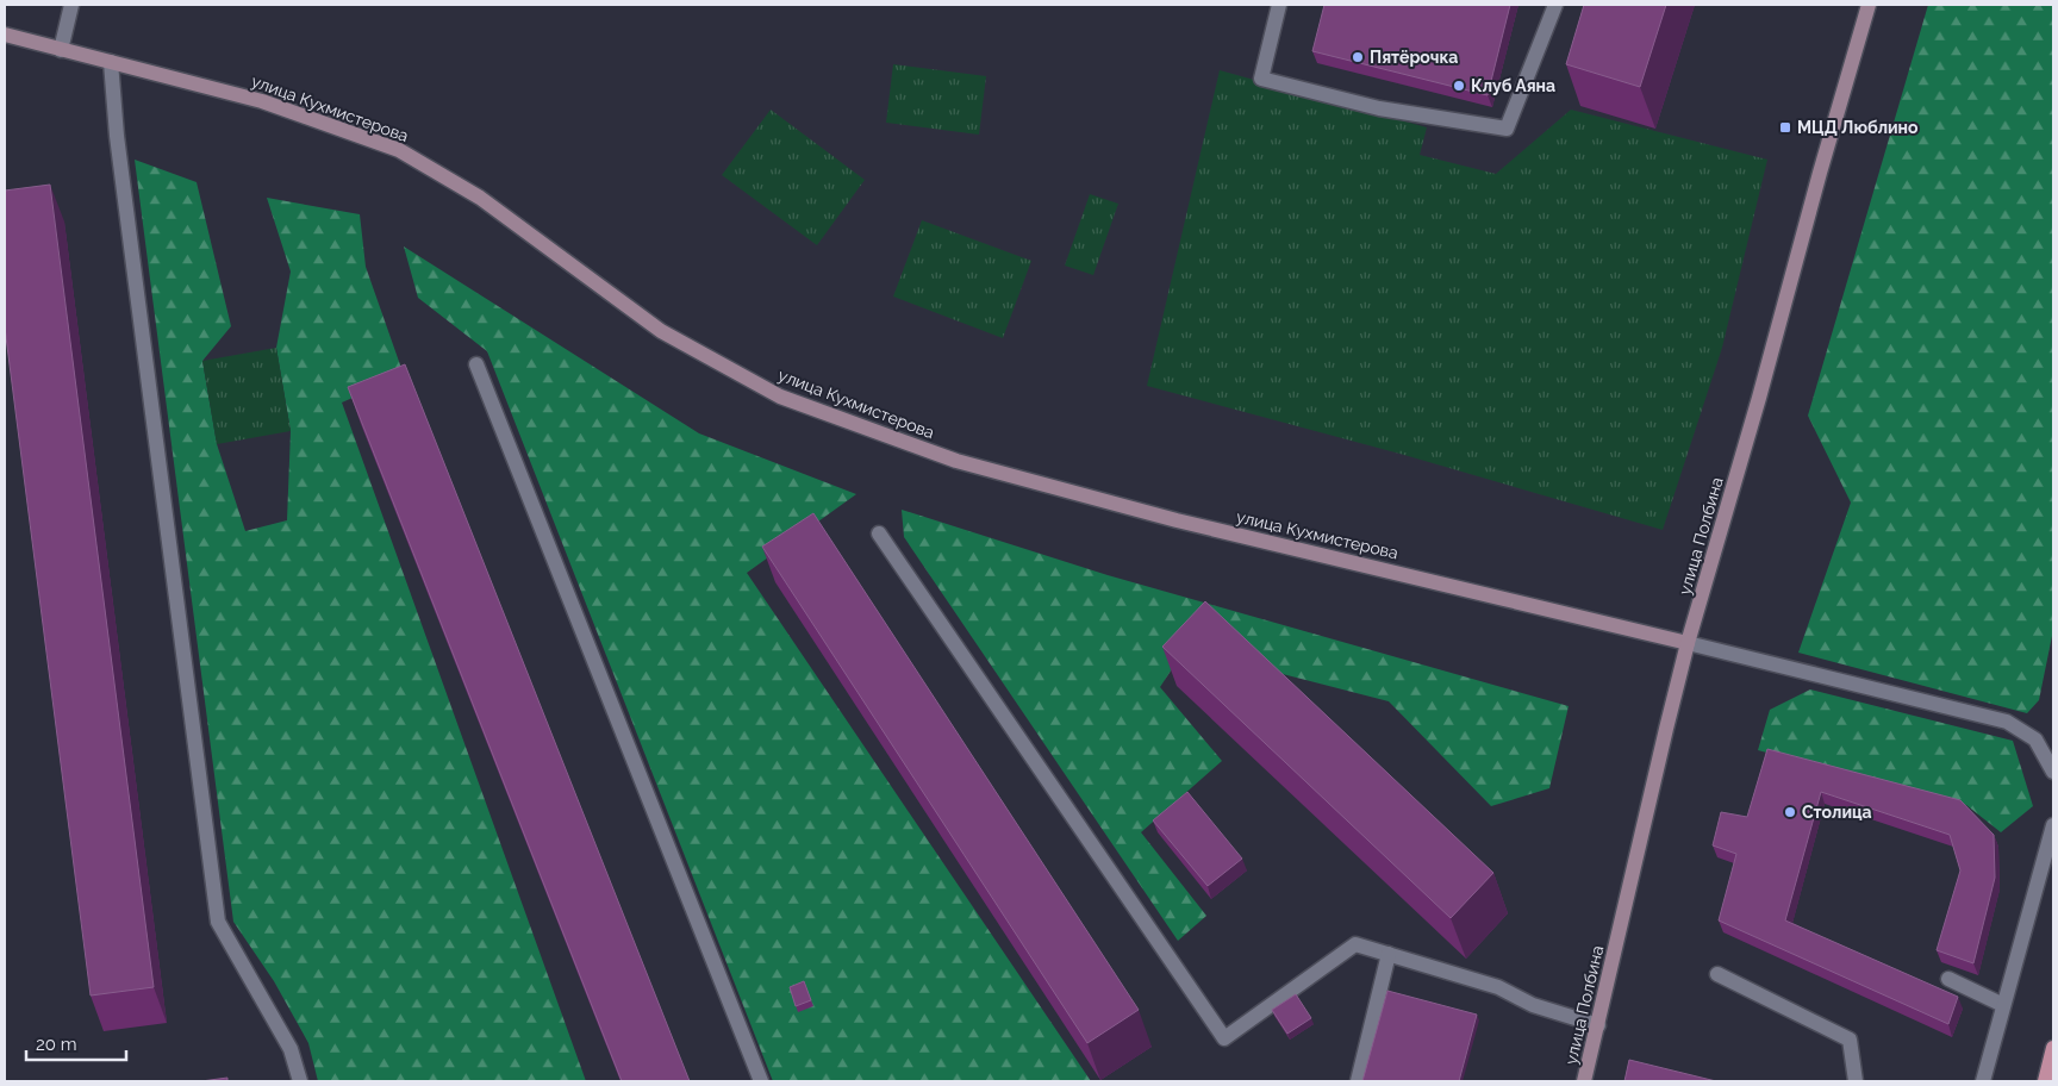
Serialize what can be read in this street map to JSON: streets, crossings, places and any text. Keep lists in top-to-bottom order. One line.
{"streets":{"street":["улица Кухмистерова","улица Полбина"]},"crossings":[["улица Кухмистерова","улица Полбина"]],"places":{"other":["Пятёрочка","Клуб Аяна","Столица"],"transit":["МЦД Люблино"]},"scale_bar":"20 m"}
